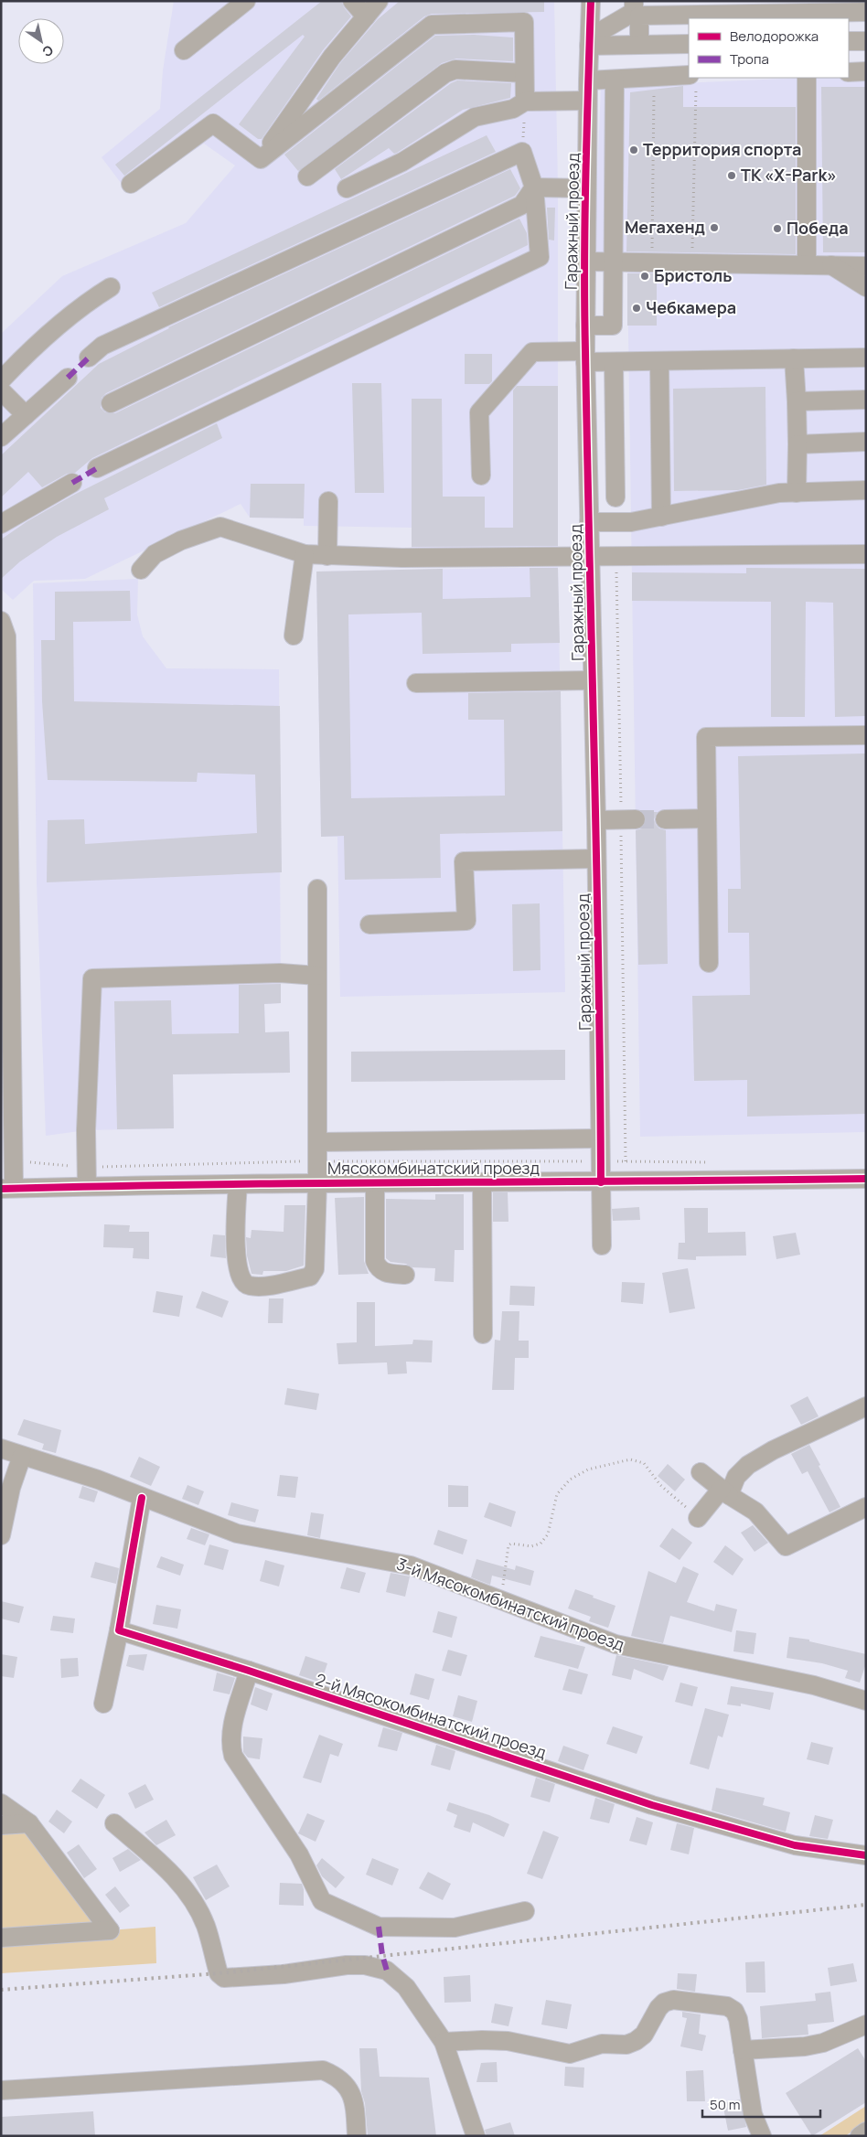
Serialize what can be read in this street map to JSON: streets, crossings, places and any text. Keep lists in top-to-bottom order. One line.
{"streets":{"street":["Гаражный проезд","Мясокомбинатский проезд","3-й Мясокомбинатский проезд","2-й Мясокомбинатский проезд"]},"crossings":[["Гаражный проезд","Мясокомбинатский проезд"]],"places":["Территория спорта","ТК «X-Park»","Мегахенд","Победа","Бристоль","Чебкамера"],"legend":["Велодорожка","Тропа"],"scale_bar":"50 m","north":"bottom right"}
